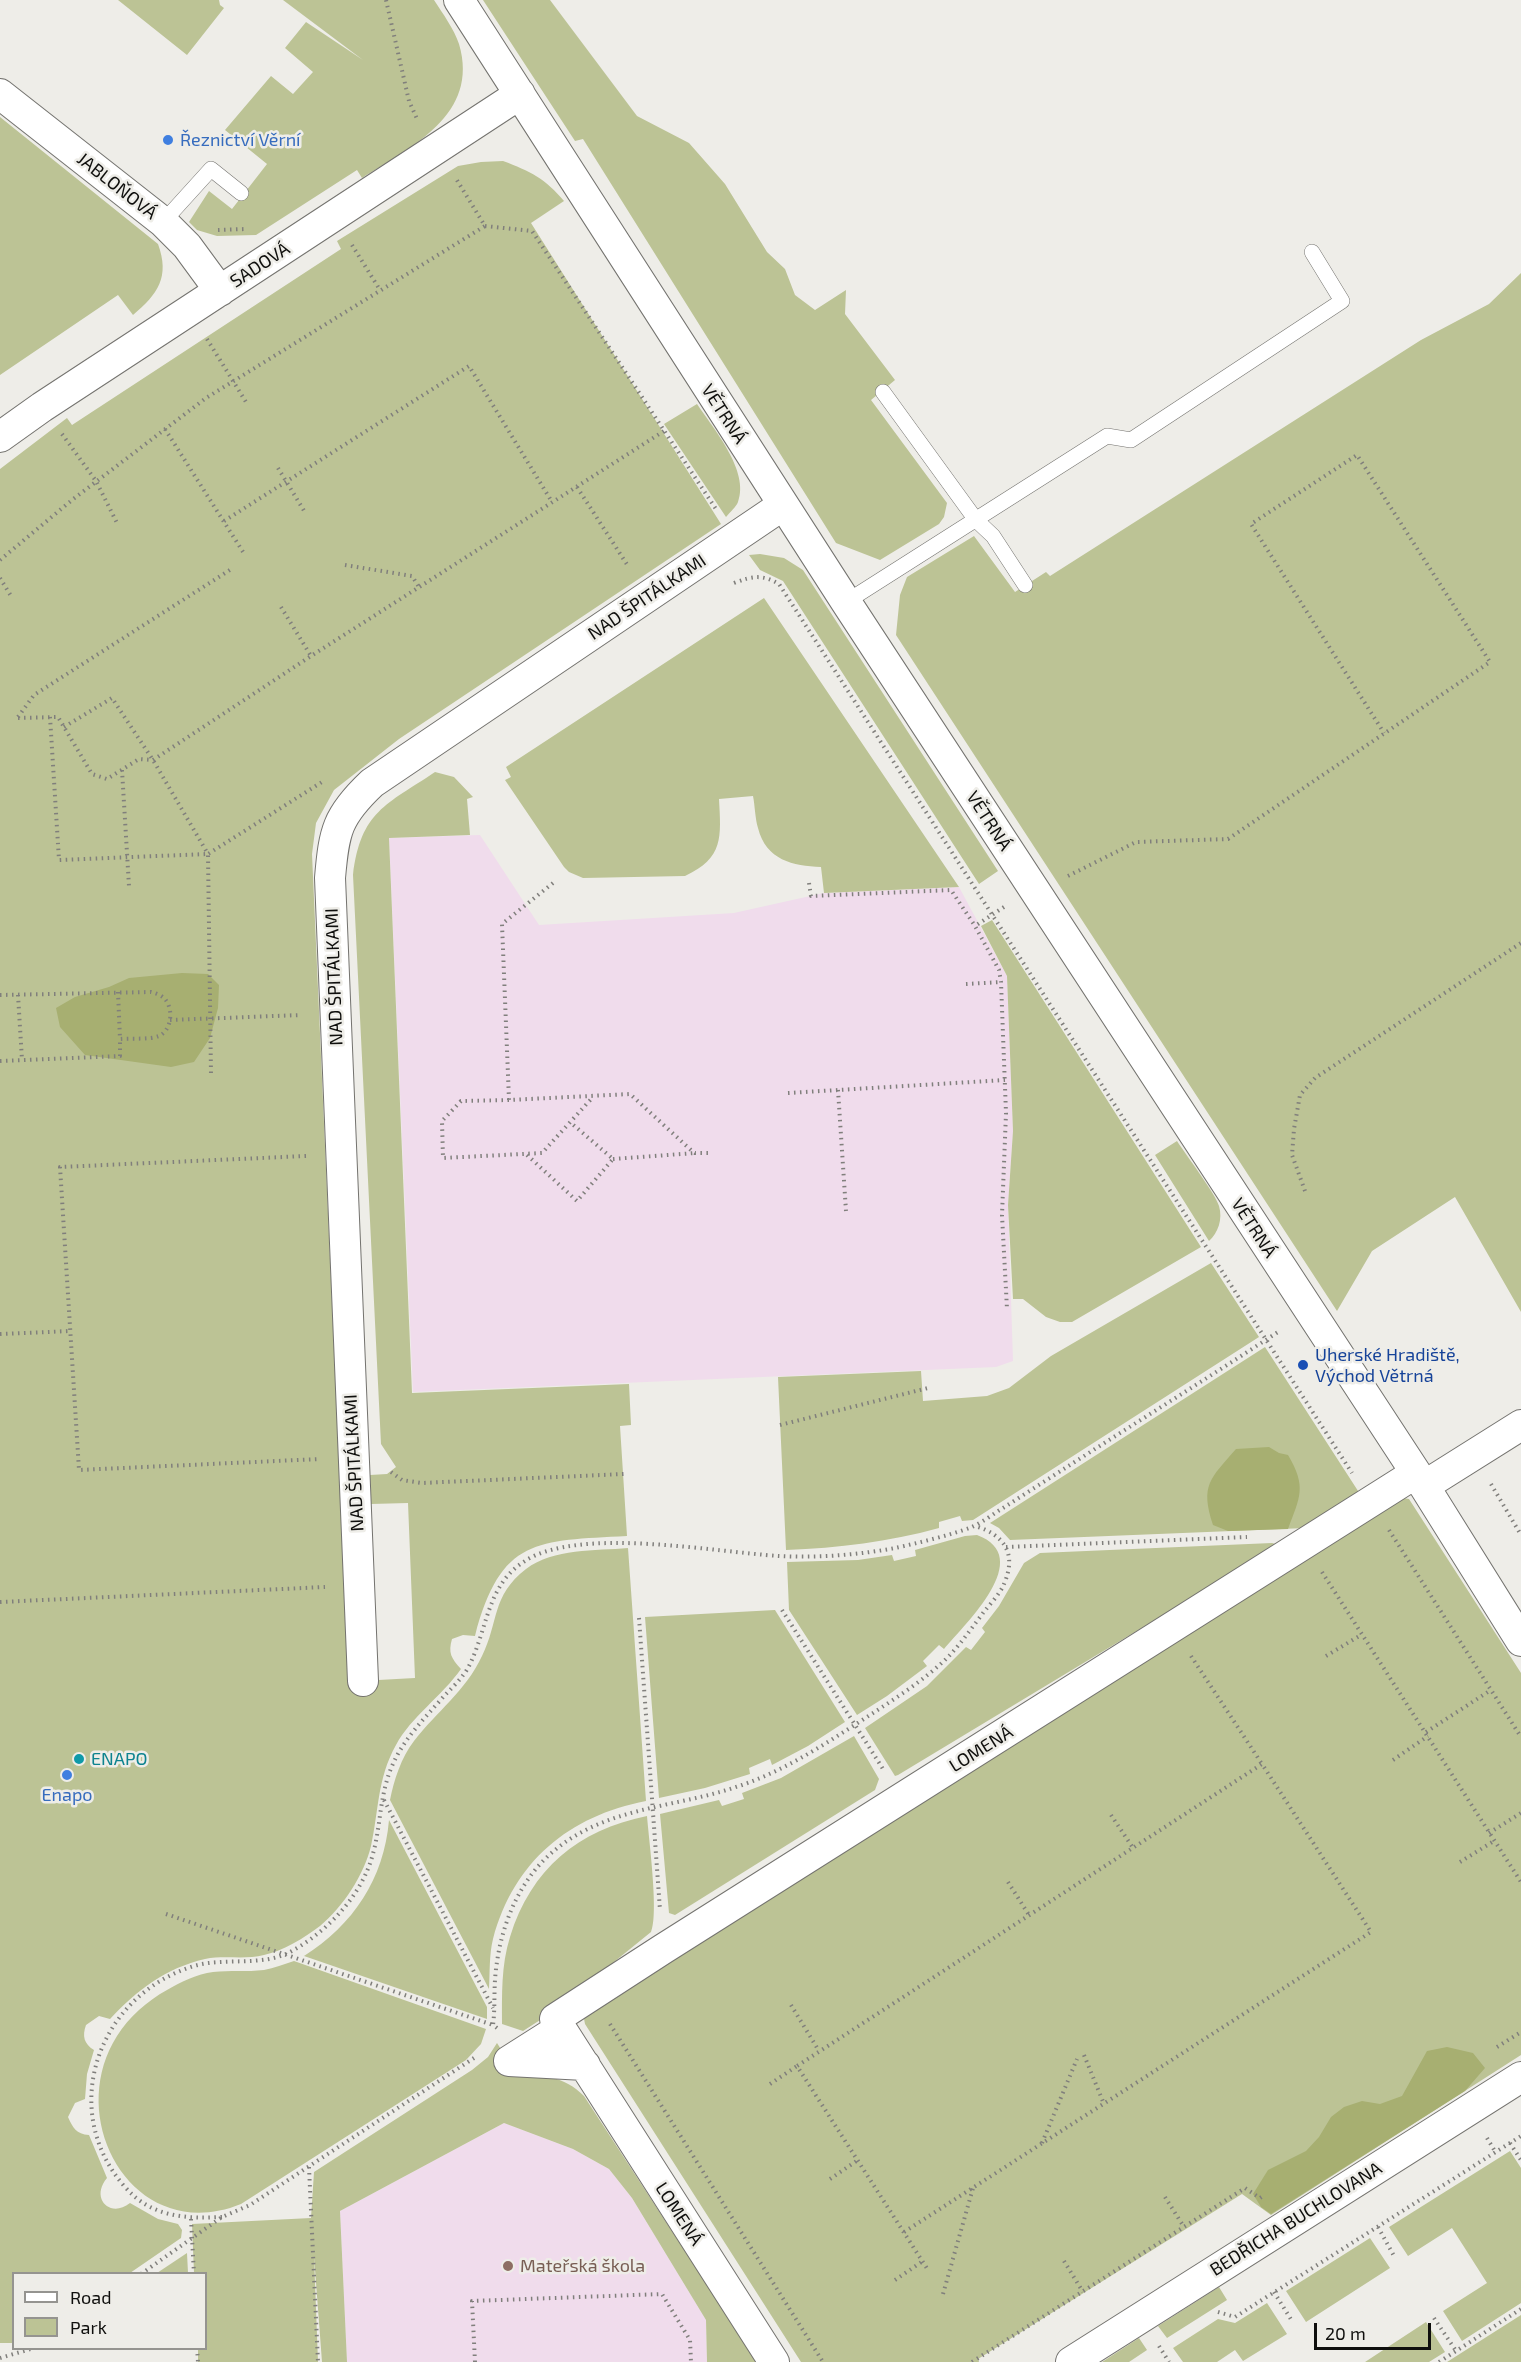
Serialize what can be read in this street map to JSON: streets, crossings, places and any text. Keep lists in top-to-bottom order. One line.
{"streets":{"street":["JABLOŇOVÁ","SADOVÁ","VĚTRNÁ","NAD ŠPITÁLKAMI","LOMENÁ","BEDŘICHA BUCHLOVANA"]},"crossings":[["JABLOŇOVÁ","SADOVÁ"],["SADOVÁ","VĚTRNÁ"],["VĚTRNÁ","NAD ŠPITÁLKAMI"],["VĚTRNÁ","LOMENÁ"]],"places":["Řeznictví Věrní","Uherské Hradiště, Východ Větrná","ENAPO","Enapo","Mateřská škola"],"legend":["Road","Park"],"scale_bar":"20 m"}
